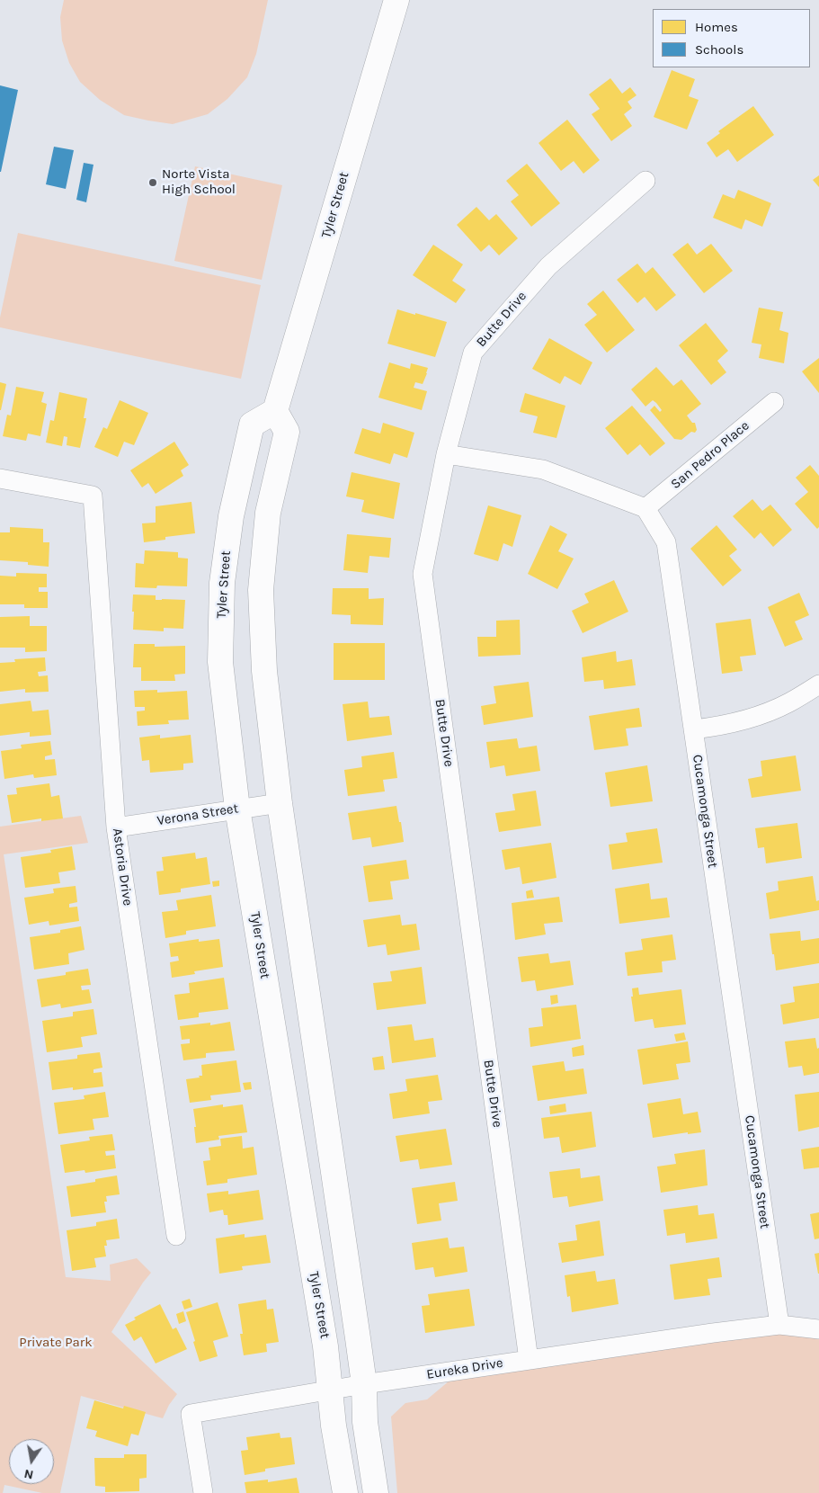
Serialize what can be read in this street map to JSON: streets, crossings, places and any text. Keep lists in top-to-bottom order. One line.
{"streets":{"main road":["Tyler Street"],"street":["Butte Drive","San Pedro Place","Cucamonga Street","Verona Street","Astoria Drive","Eureka Drive"]},"crossings":[["Tyler Street","Verona Street"],["Tyler Street","Eureka Drive"],["Butte Drive","Eureka Drive"],["San Pedro Place","Cucamonga Street"],["Cucamonga Street","Eureka Drive"],["Verona Street","Astoria Drive"]],"parks":["Private Park"],"places":["Norte Vista High School"],"legend":["Homes","Schools"],"north":"bottom"}
